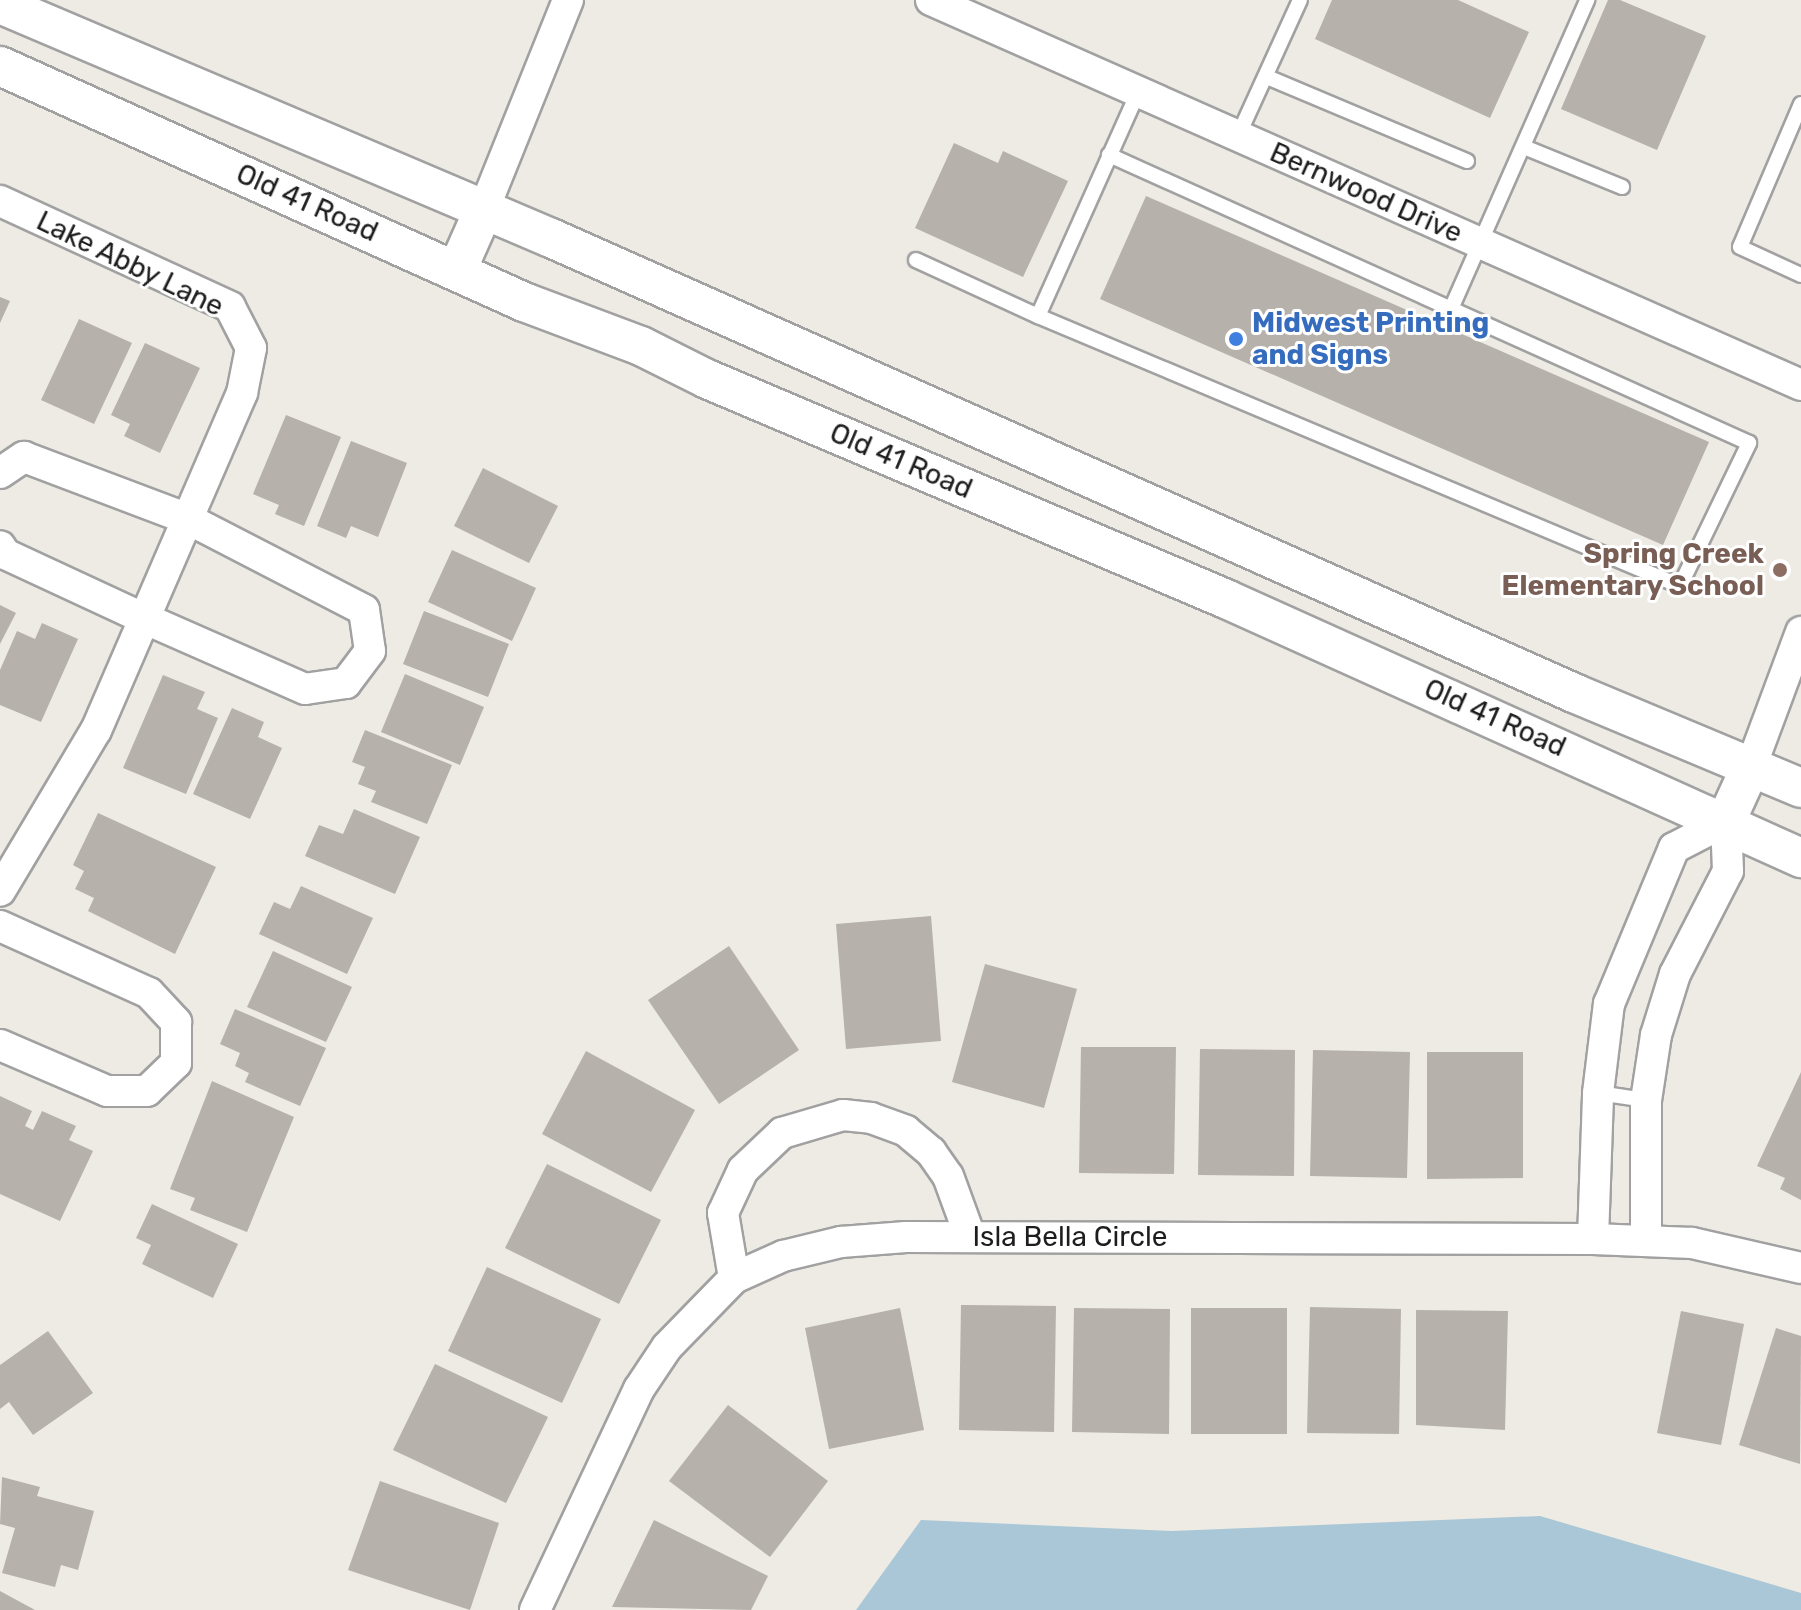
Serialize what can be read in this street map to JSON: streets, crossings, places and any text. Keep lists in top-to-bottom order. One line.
{"streets":{"street":["Bernwood Drive","Old 41 Road","Lake Abby Lane","Isla Bella Circle"]},"places":["Midwest Printing and Signs","Spring Creek Elementary School"]}
